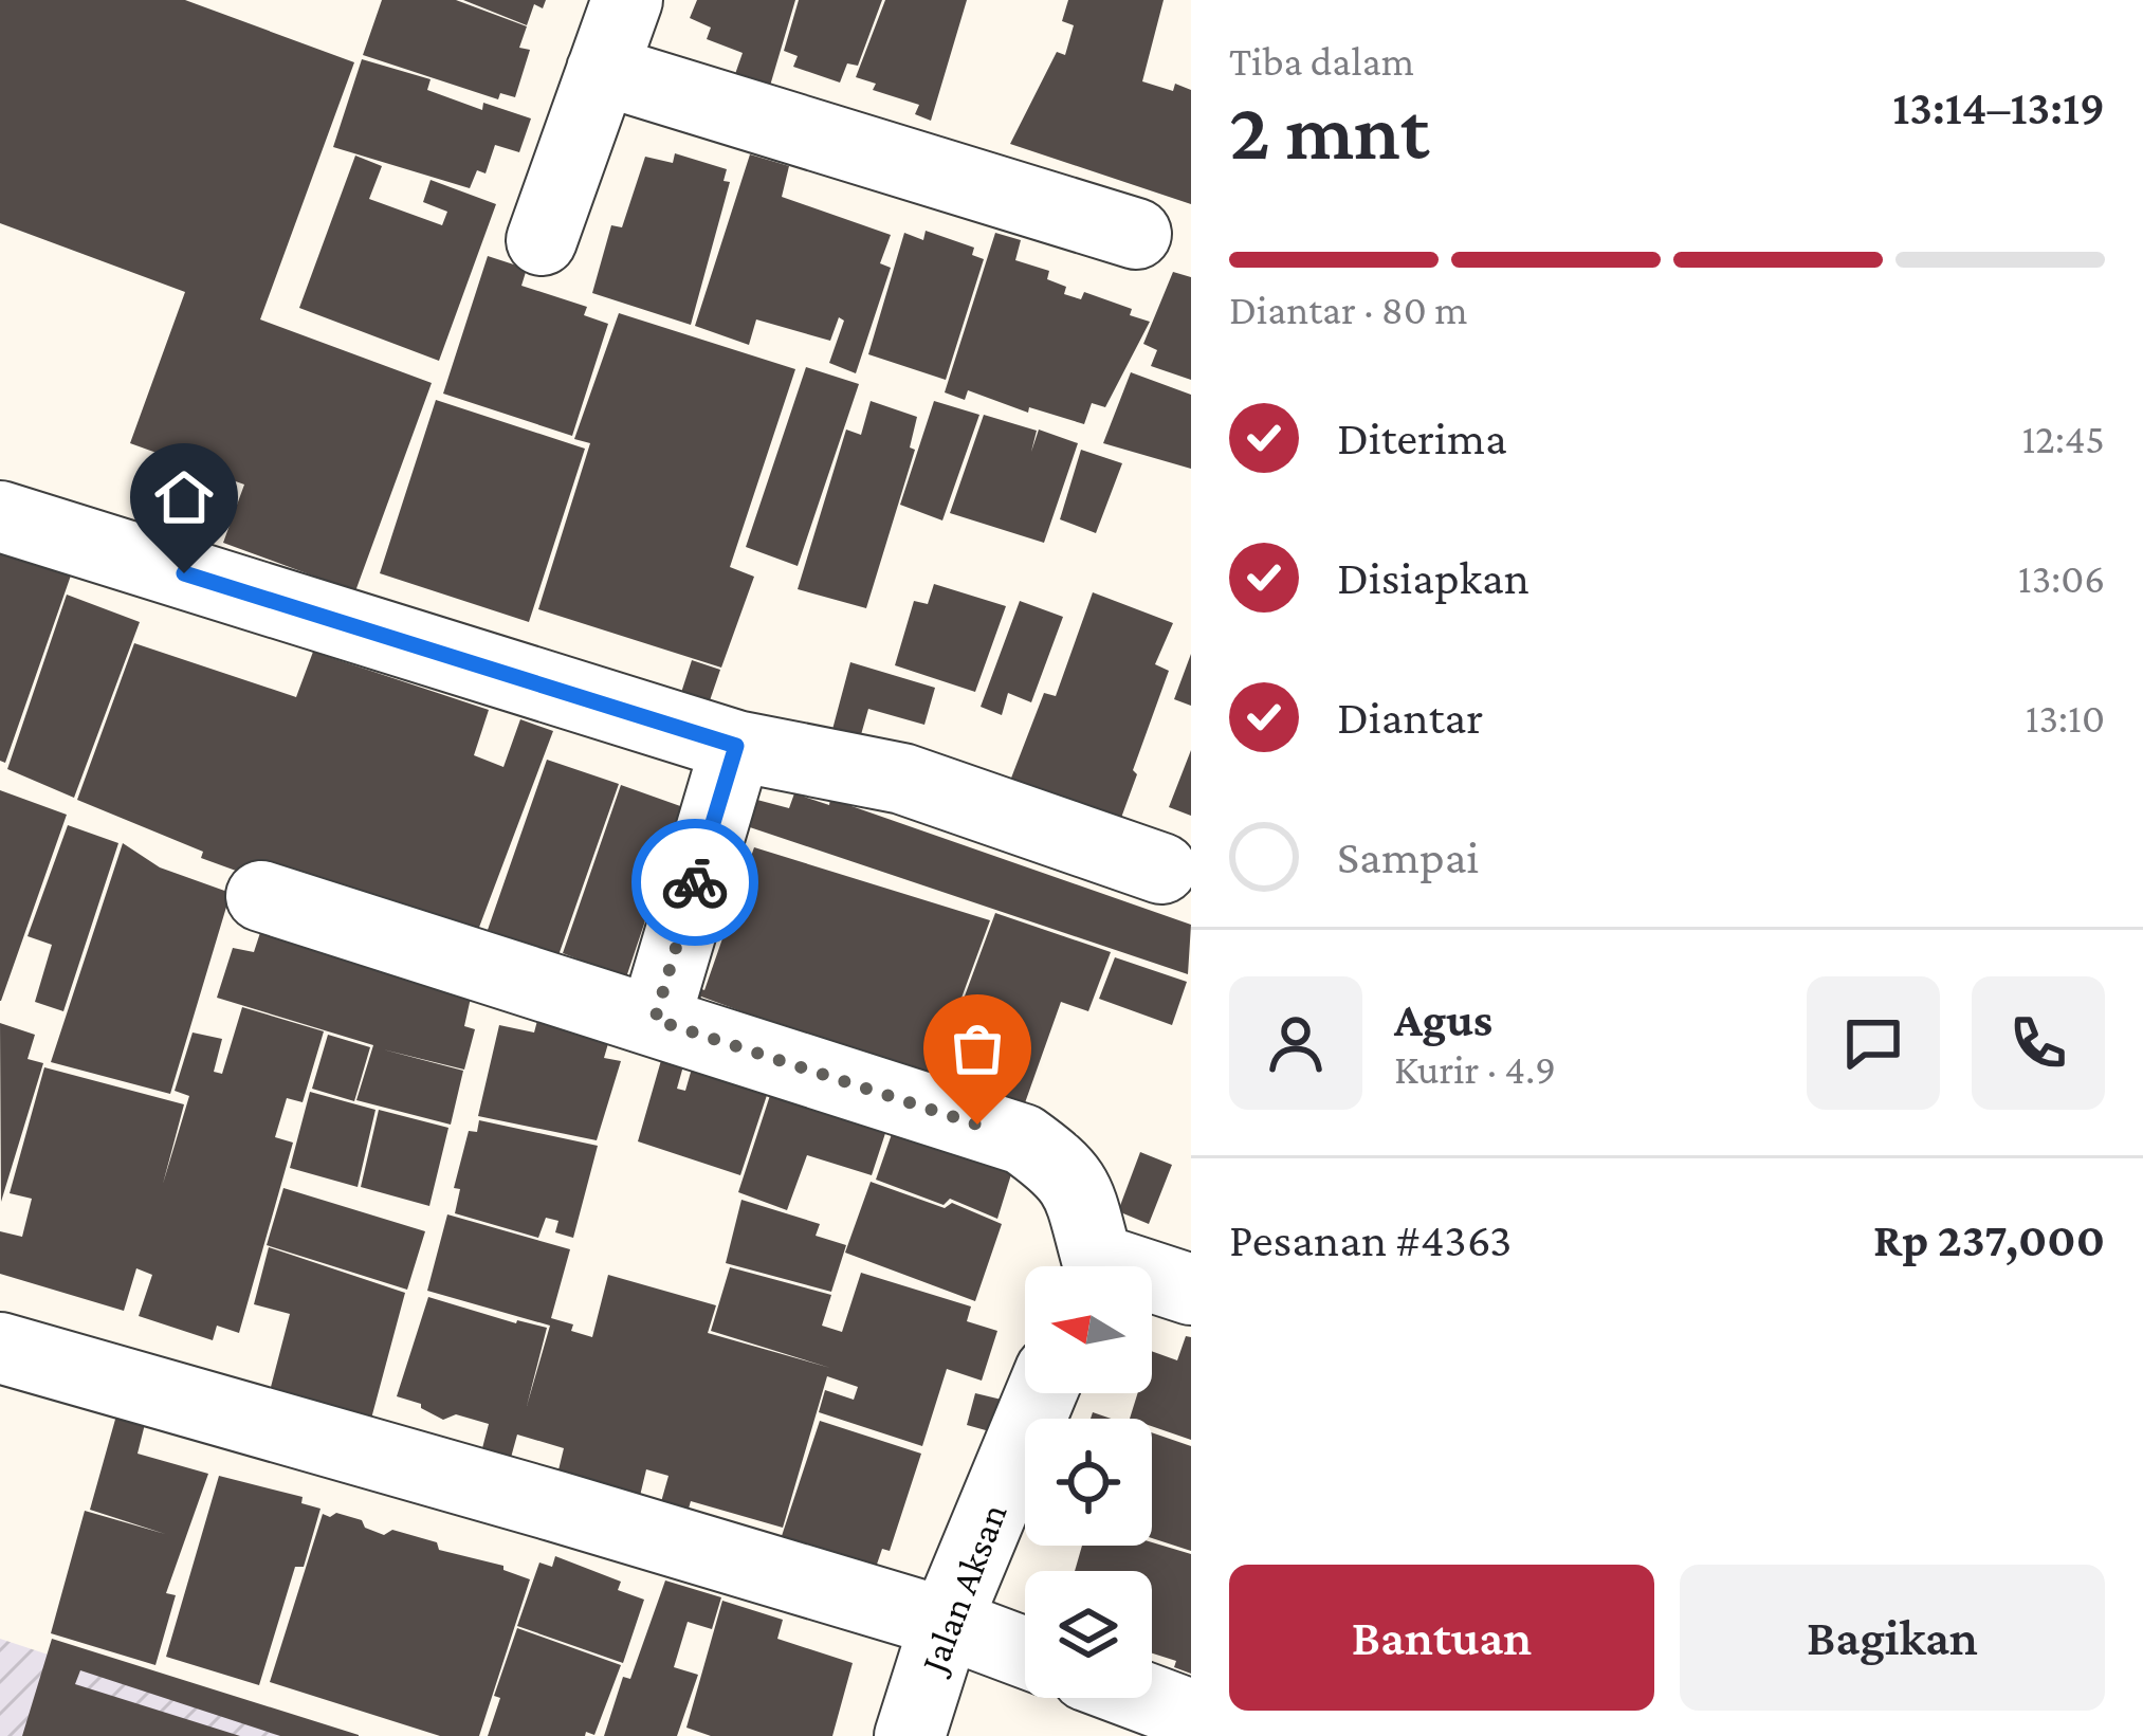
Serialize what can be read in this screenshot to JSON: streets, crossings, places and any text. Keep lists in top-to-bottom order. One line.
{"streets":{"street":["Jalan Aksan"]},"north":"left","page":{"heading":["2 mnt","Tiba dalam","13:14–13:19"],"panel":["Agus","Kurir · 4.9","Pesanan #4363","Rp 237,000"],"bar":"Diantar · 80 m","list":[["Diterima","12:45"],["Disiapkan","13:06"],["Diantar","13:10"],"Sampai"],"buttons":["Bantuan","Bagikan"]}}
